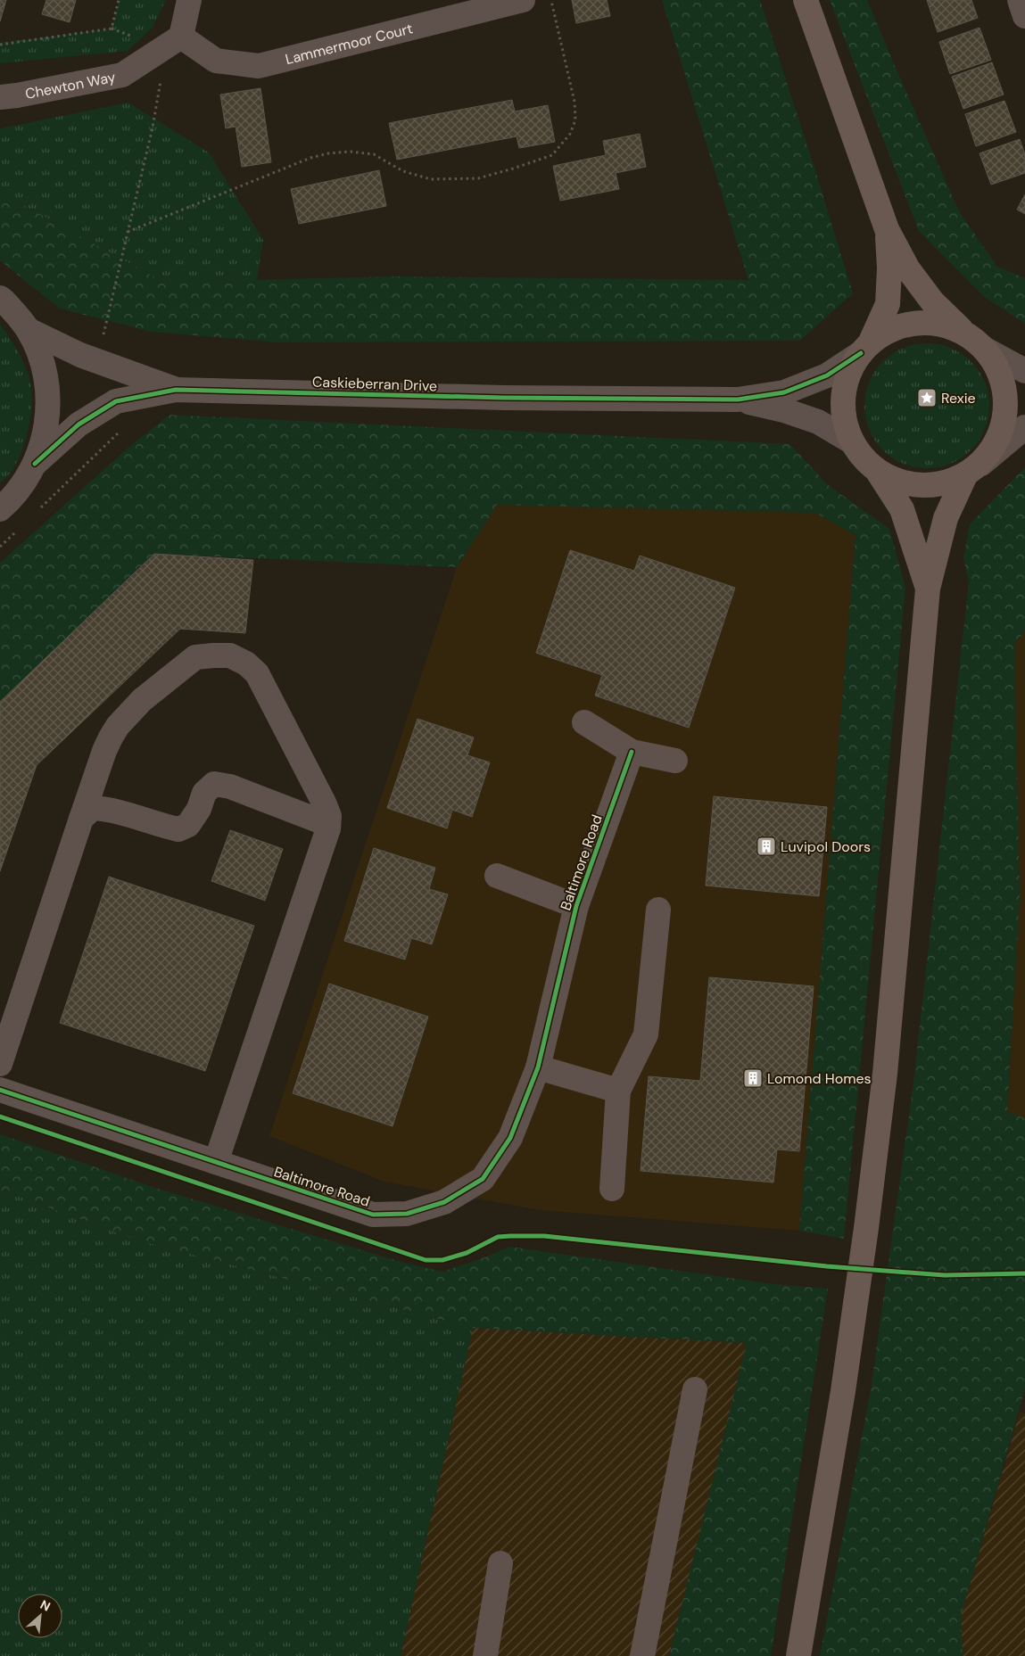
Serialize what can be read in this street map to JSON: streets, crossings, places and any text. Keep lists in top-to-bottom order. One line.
{"streets":{"street":["Lammermoor Court","Chewton Way","Caskieberran Drive","Baltimore Road"]},"crossings":[["Lammermoor Court","Chewton Way"]],"places":{"place":["Rexie"],"building":["Luvipol Doors","Lomond Homes"]},"north":"top right"}
